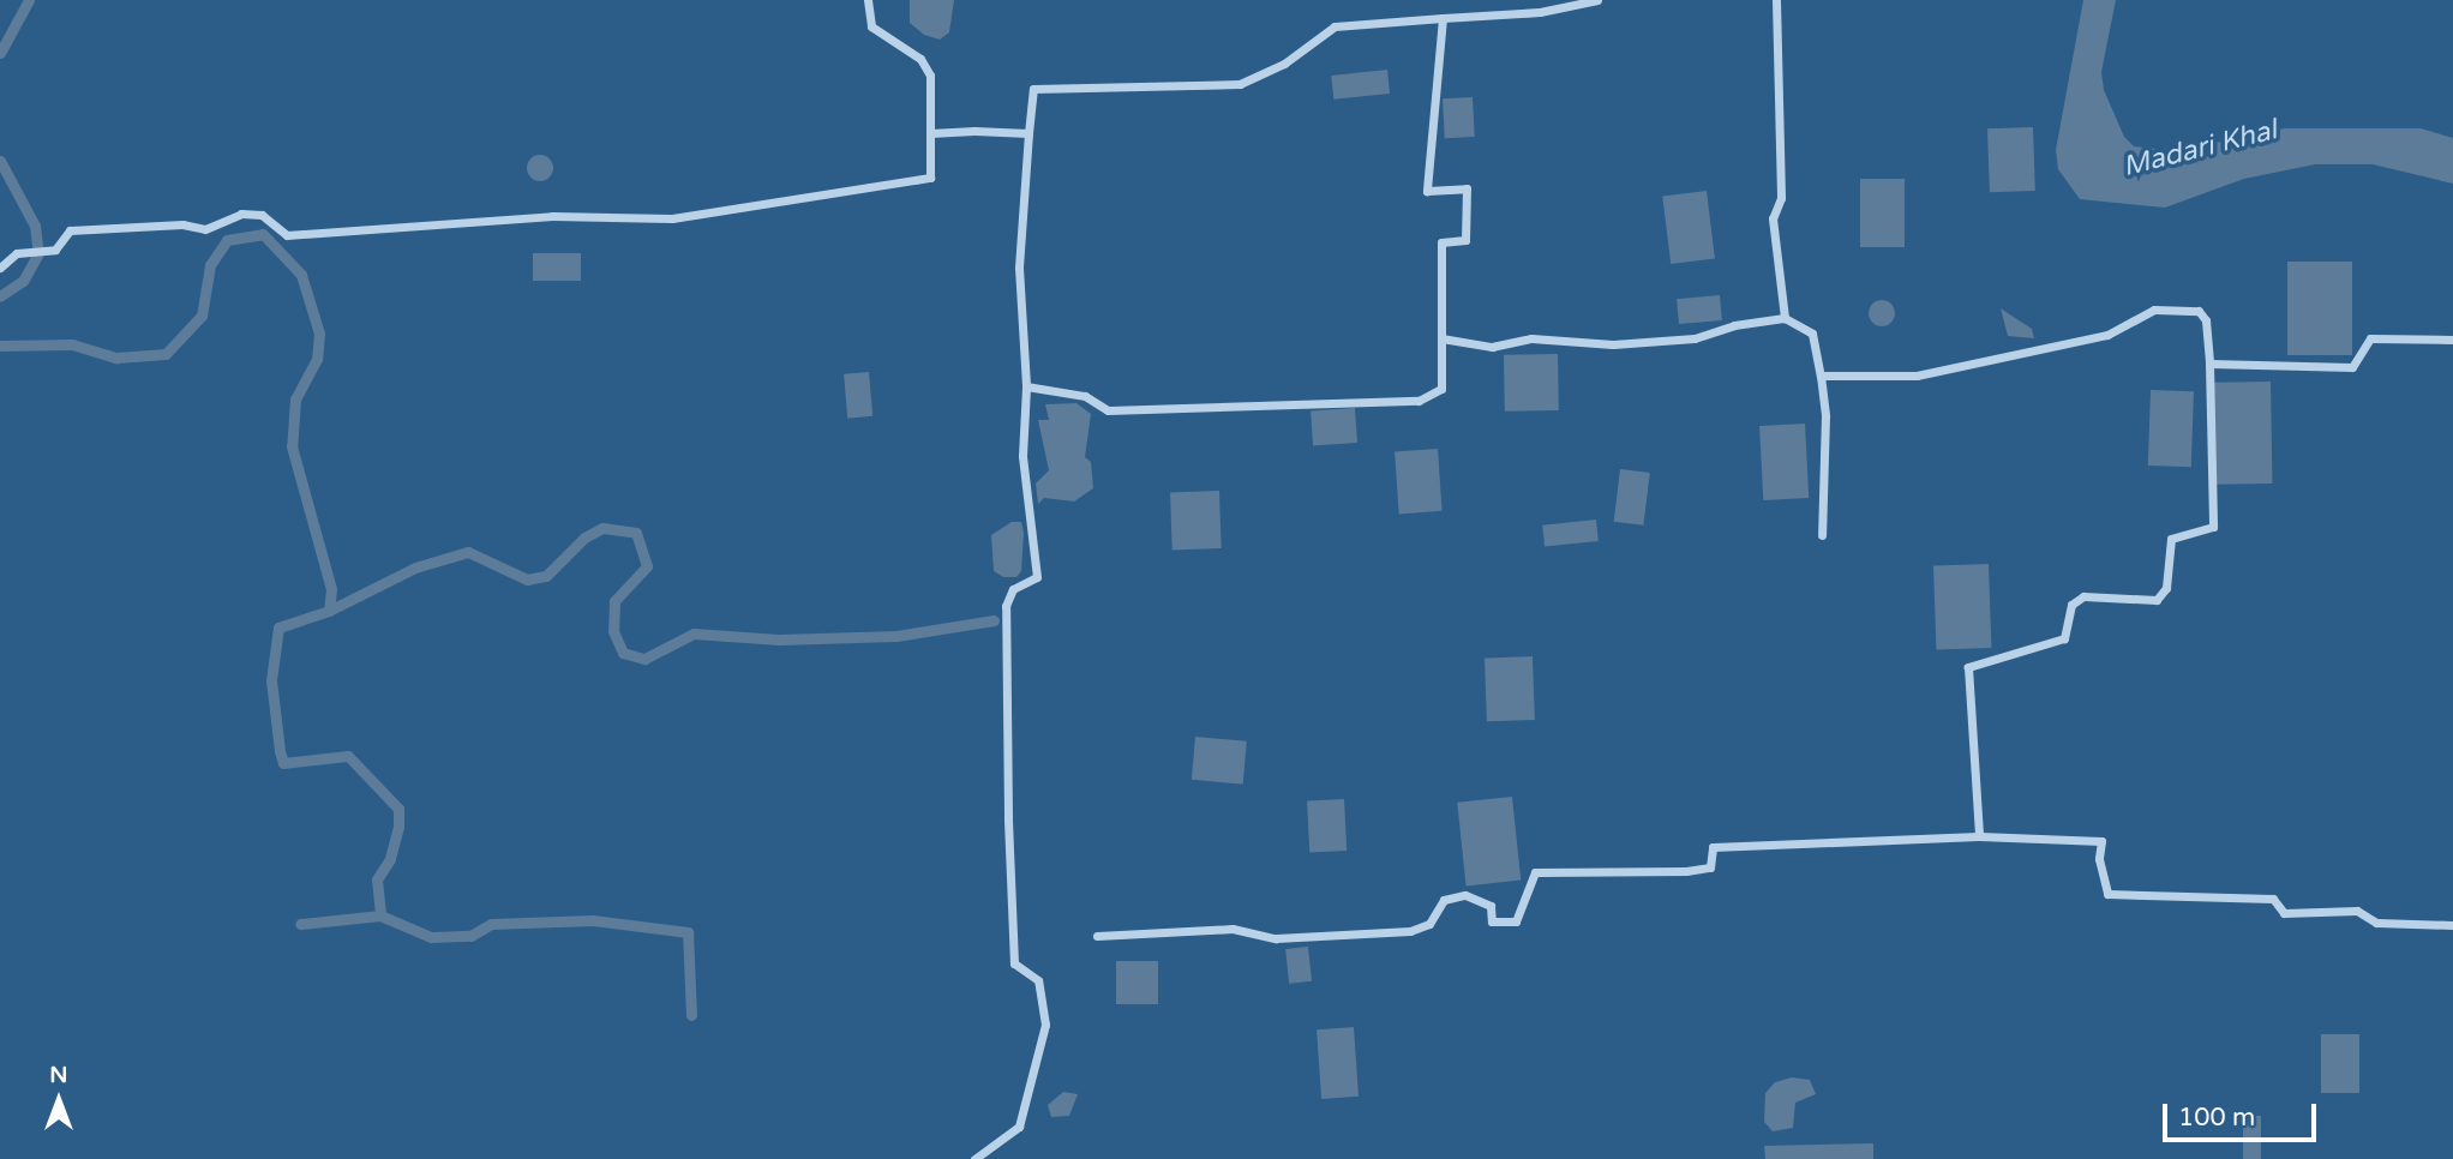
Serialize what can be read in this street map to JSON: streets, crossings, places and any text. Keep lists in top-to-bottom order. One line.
{"water":["Madari Khal"],"scale_bar":"100 m","north":"top"}
